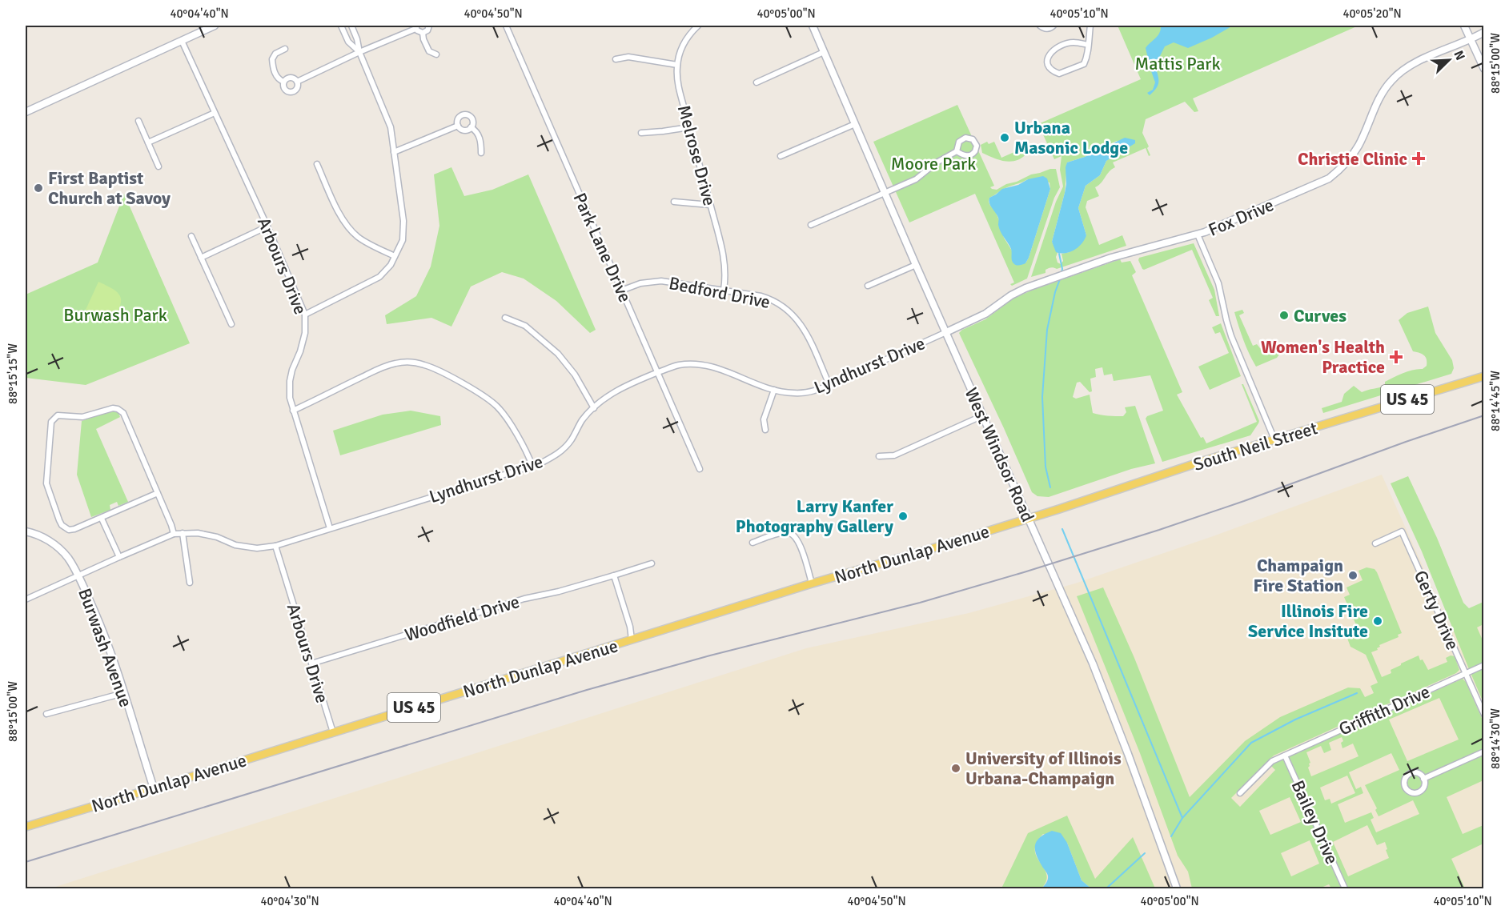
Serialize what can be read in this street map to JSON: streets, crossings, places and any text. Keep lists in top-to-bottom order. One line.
{"streets":{"main road":["Fox Drive","US 45","South Neil Street","West Windsor Road","North Dunlap Avenue","Burwash Avenue"],"street":["Melrose Drive","Park Lane Drive","Arbours Drive","Bedford Drive","Lyndhurst Drive","Gerty Drive","Woodfield Drive","Griffith Drive","Bailey Drive"]},"crossings":[["Melrose Drive","Bedford Drive"],["Fox Drive","Lyndhurst Drive"],["Fox Drive","West Windsor Road"],["Park Lane Drive","Bedford Drive"],["Park Lane Drive","Lyndhurst Drive"],["Arbours Drive","Lyndhurst Drive"],["Arbours Drive","North Dunlap Avenue"],["Arbours Drive","Woodfield Drive"],["Bedford Drive","Lyndhurst Drive"],["Lyndhurst Drive","West Windsor Road"],["Lyndhurst Drive","Burwash Avenue"],["South Neil Street","West Windsor Road"],["South Neil Street","North Dunlap Avenue"],["West Windsor Road","North Dunlap Avenue"],["North Dunlap Avenue","Burwash Avenue"],["Gerty Drive","Griffith Drive"],["Griffith Drive","Bailey Drive"]],"parks":["Mattis Park","Moore Park","Burwash Park"],"places":{"other":["Urbana Masonic Lodge","First Baptist Church at Savoy","Curves","Larry Kanfer Photography Gallery","Champaign Fire Station","Illinois Fire Service Insitute","University of Illinois Urbana-Champaign"],"health":["Christie Clinic","Women's Health Practice"]},"north":"top right","coordinates":["40°04'40\"N","40°04'50\"N","40°05'00\"N","40°05'10\"N","40°05'20\"N","88°15'00\"W","88°15'15\"W","88°14'45\"W","88°14'30\"W","40°04'30\"N"]}
